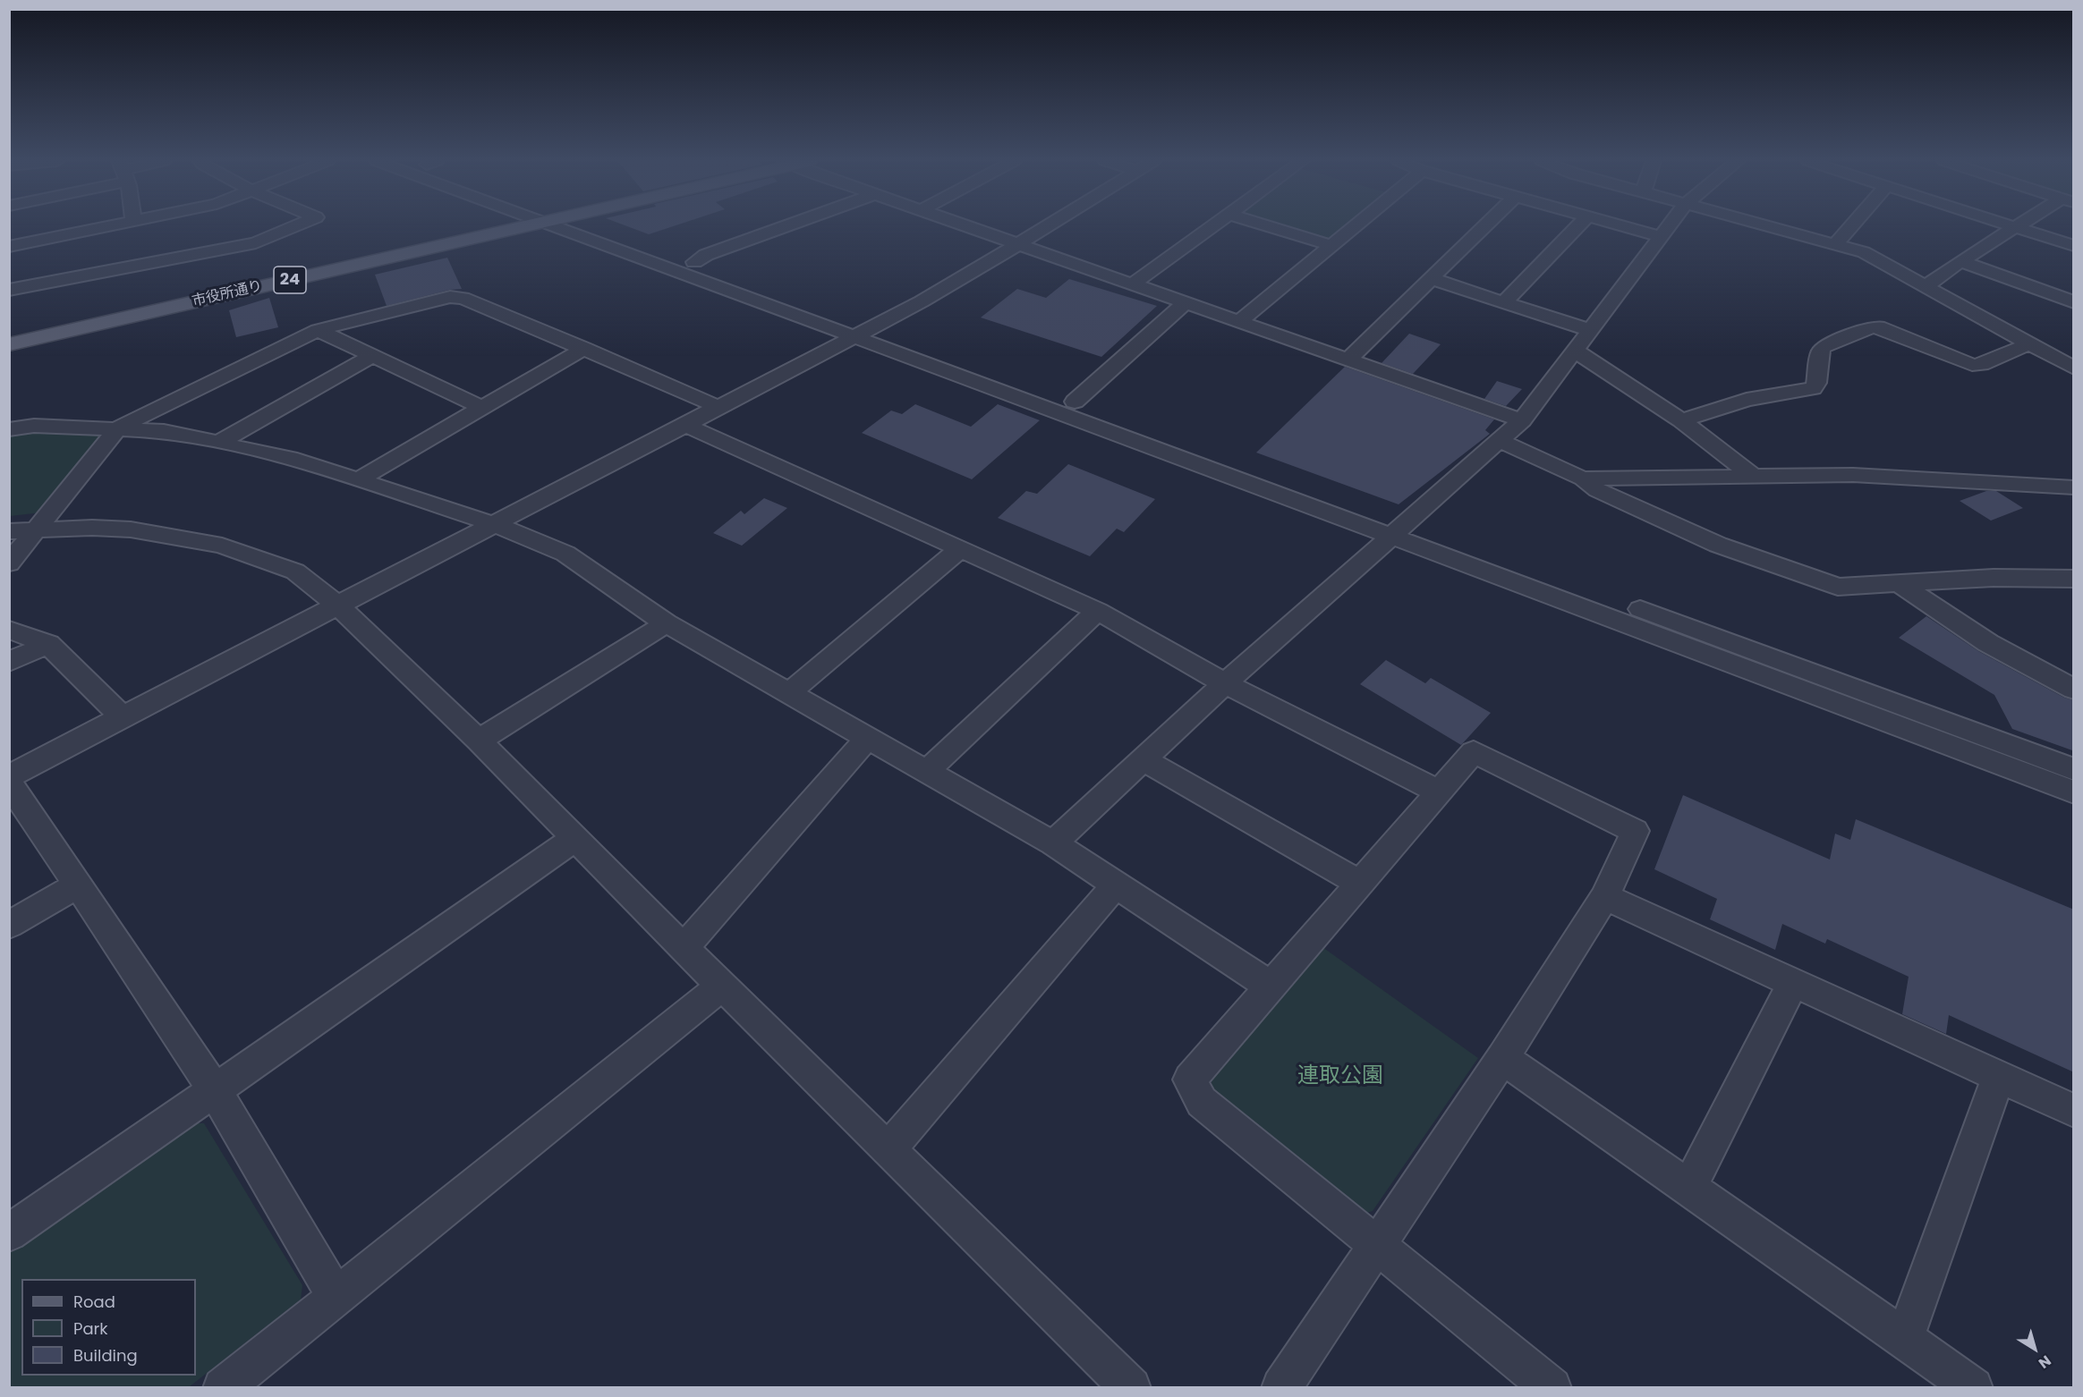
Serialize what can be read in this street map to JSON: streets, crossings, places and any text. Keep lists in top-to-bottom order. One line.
{"streets":{"main road":["24","市役所通り"]},"parks":["連取公園"],"legend":["Road","Park","Building"],"north":"bottom right"}
